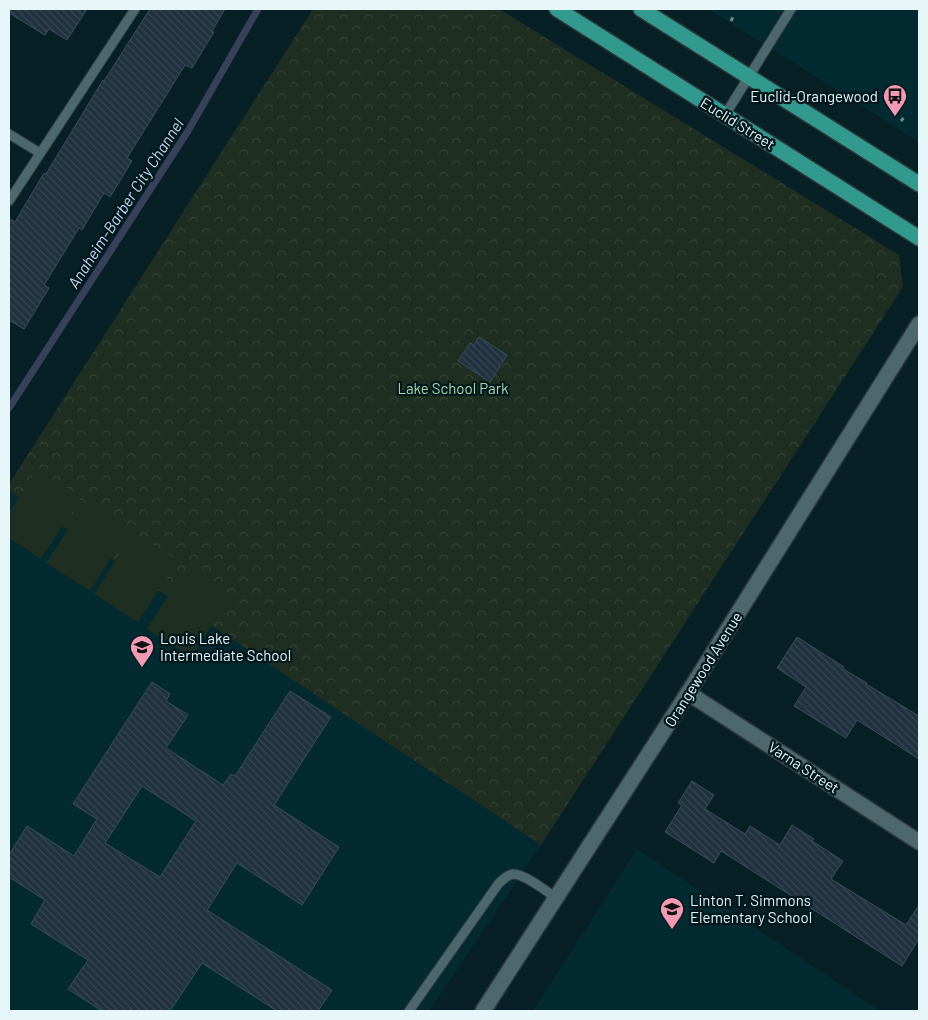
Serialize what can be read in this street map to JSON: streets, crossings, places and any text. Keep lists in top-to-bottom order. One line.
{"streets":{"main road":["Euclid Street","Orangewood Avenue","Varna Street"]},"crossings":[["Orangewood Avenue","Varna Street"]],"water":["Anaheim-Barber City Channel"],"parks":["Lake School Park"],"places":{"bus stop":["Euclid-Orangewood"],"school or university":["Louis Lake Intermediate School","Linton T. Simmons Elementary School"]}}
